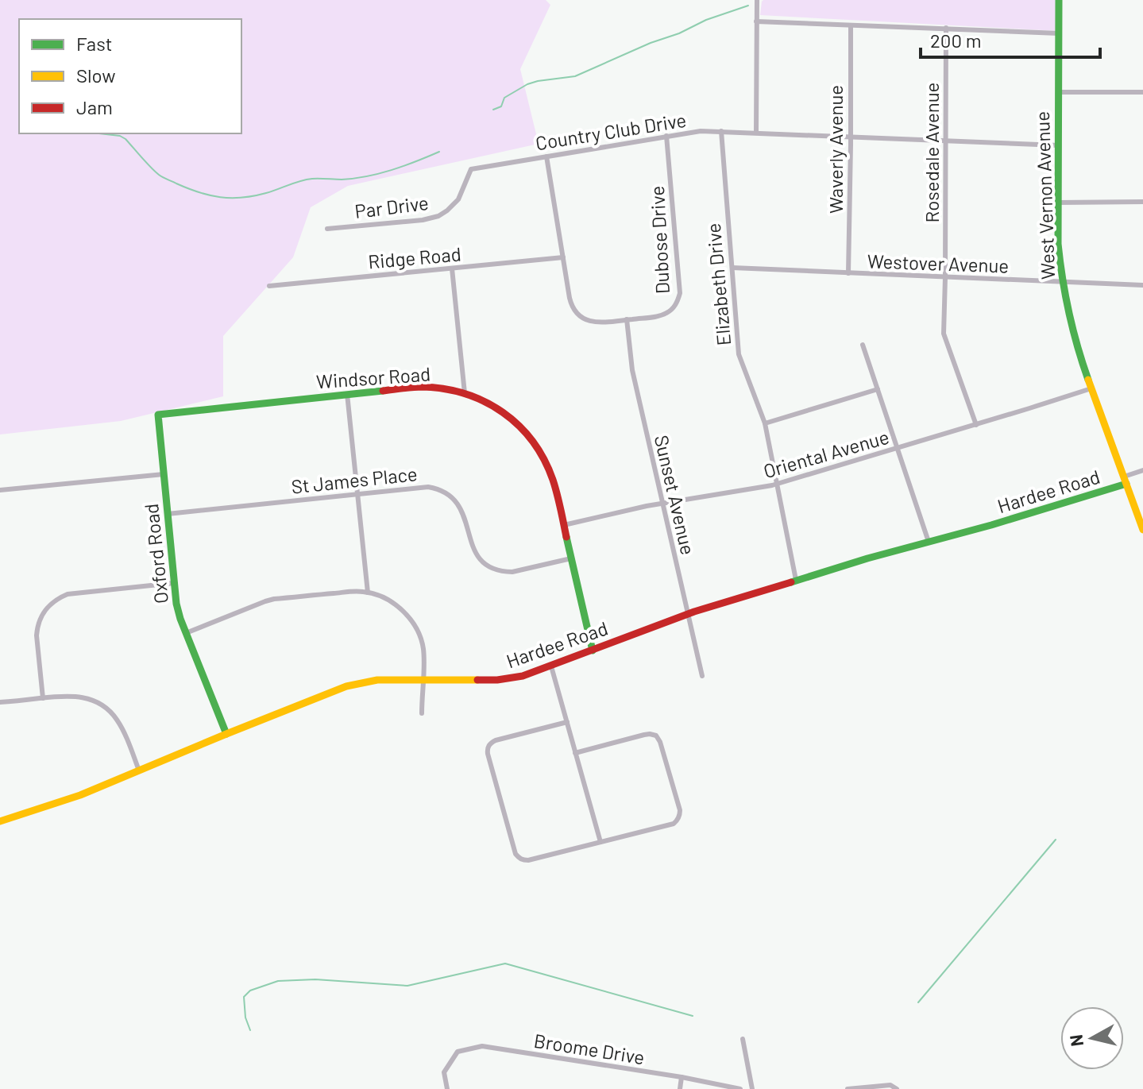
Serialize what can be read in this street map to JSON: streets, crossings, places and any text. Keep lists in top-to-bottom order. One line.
{"streets":{"street":["Country Club Drive","Waverly Avenue","Rosedale Avenue","West Vernon Avenue","Par Drive","Dubose Drive","Ridge Road","Westover Avenue","Elizabeth Drive","Windsor Road","Oriental Avenue","St James Place","Hardee Road","Sunset Avenue","Oxford Road","Broome Drive"]},"crossings":[["Country Club Drive","Waverly Avenue"],["Country Club Drive","Rosedale Avenue"],["Country Club Drive","West Vernon Avenue"],["Country Club Drive","Par Drive"],["Country Club Drive","Dubose Drive"],["Country Club Drive","Elizabeth Drive"],["Waverly Avenue","Westover Avenue"],["Rosedale Avenue","Westover Avenue"],["Rosedale Avenue","Oriental Avenue"],["West Vernon Avenue","Westover Avenue"],["West Vernon Avenue","Oriental Avenue"],["West Vernon Avenue","Hardee Road"],["Dubose Drive","Ridge Road"],["Dubose Drive","Sunset Avenue"],["Westover Avenue","Elizabeth Drive"],["Elizabeth Drive","Oriental Avenue"],["Elizabeth Drive","Hardee Road"],["Windsor Road","Oriental Avenue"],["Windsor Road","St James Place"],["Windsor Road","Hardee Road"],["Windsor Road","Oxford Road"],["Oriental Avenue","Sunset Avenue"],["St James Place","Oxford Road"],["Hardee Road","Sunset Avenue"],["Hardee Road","Oxford Road"]],"legend":["Fast","Slow","Jam"],"scale_bar":"200 m","north":"left"}
